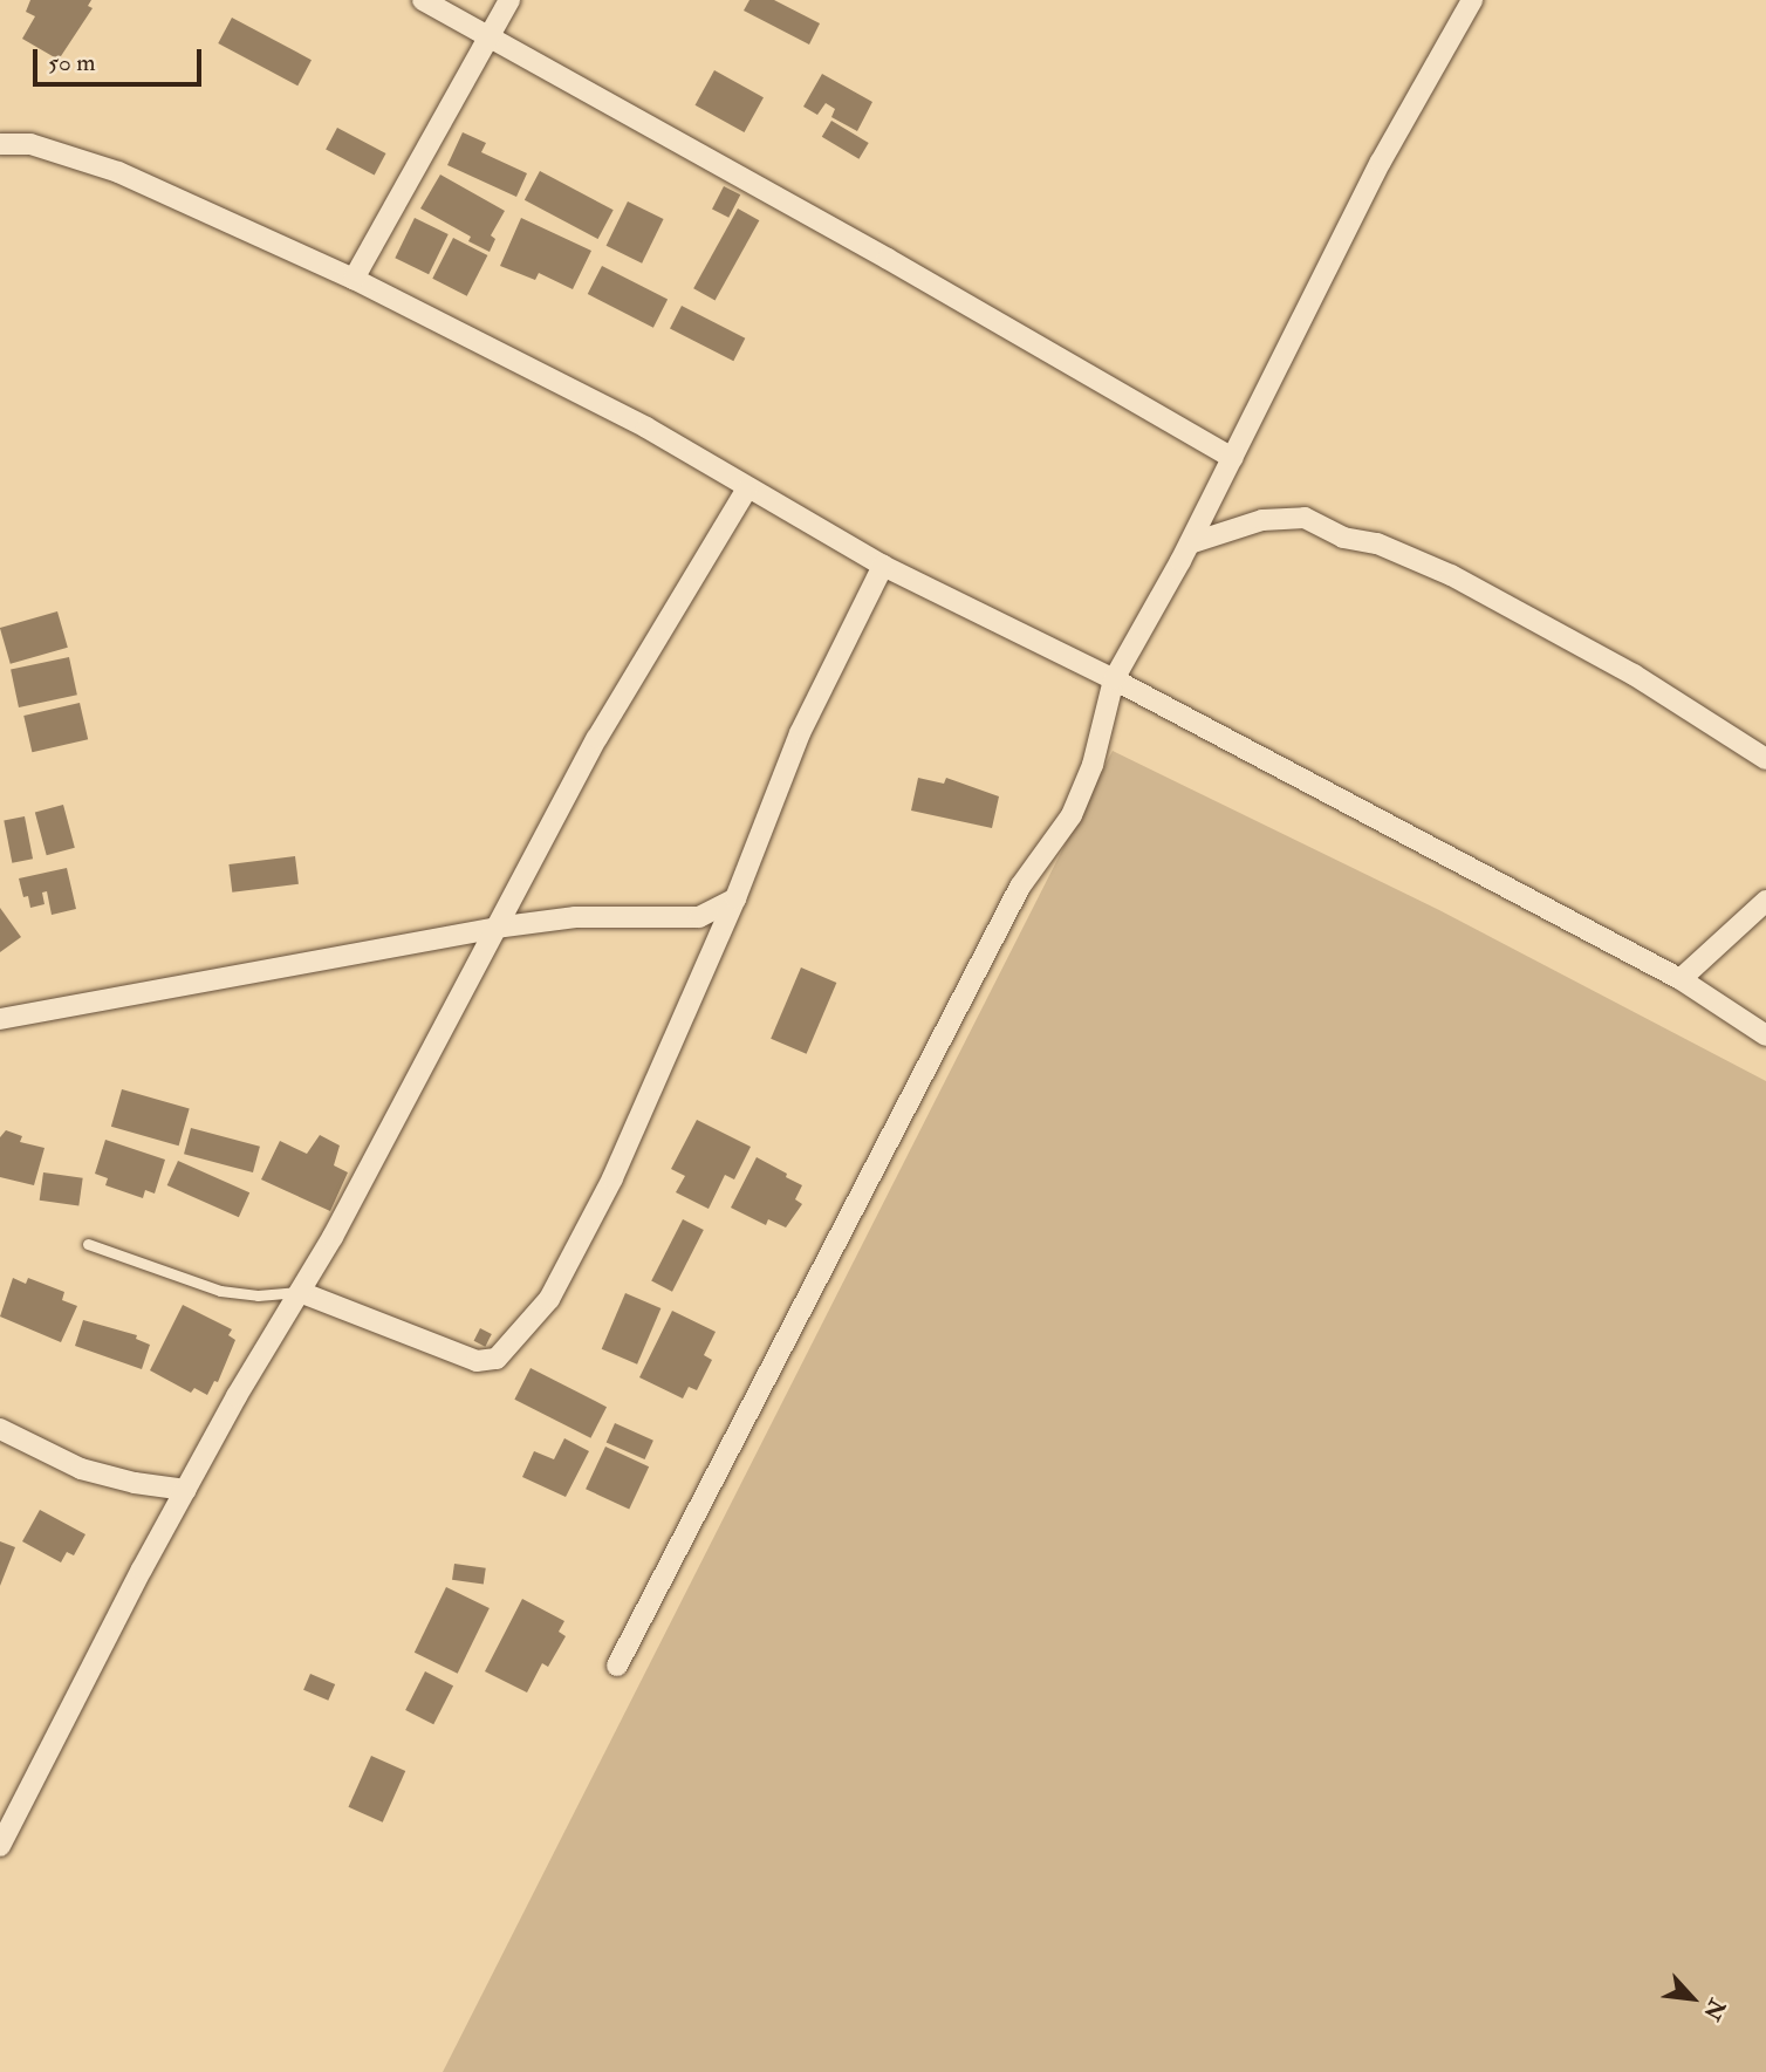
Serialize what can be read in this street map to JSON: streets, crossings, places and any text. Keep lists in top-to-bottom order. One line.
{"scale_bar":"50 m","north":"bottom right"}
